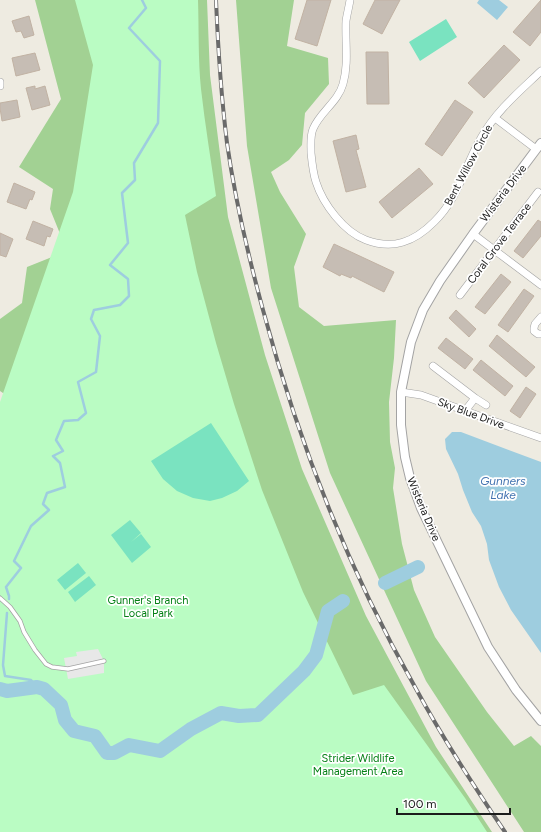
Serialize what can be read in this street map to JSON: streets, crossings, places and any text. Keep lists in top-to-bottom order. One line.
{"streets":{"street":["Bent Willow Circle","Wisteria Drive","Coral Grove Terrace","Sky Blue Drive"]},"crossings":[["Bent Willow Circle","Wisteria Drive"],["Wisteria Drive","Sky Blue Drive"]],"water":["Gunners Lake"],"parks":["Gunner's Branch Local Park","Strider Wildlife Management Area"],"scale_bar":"100 m"}
